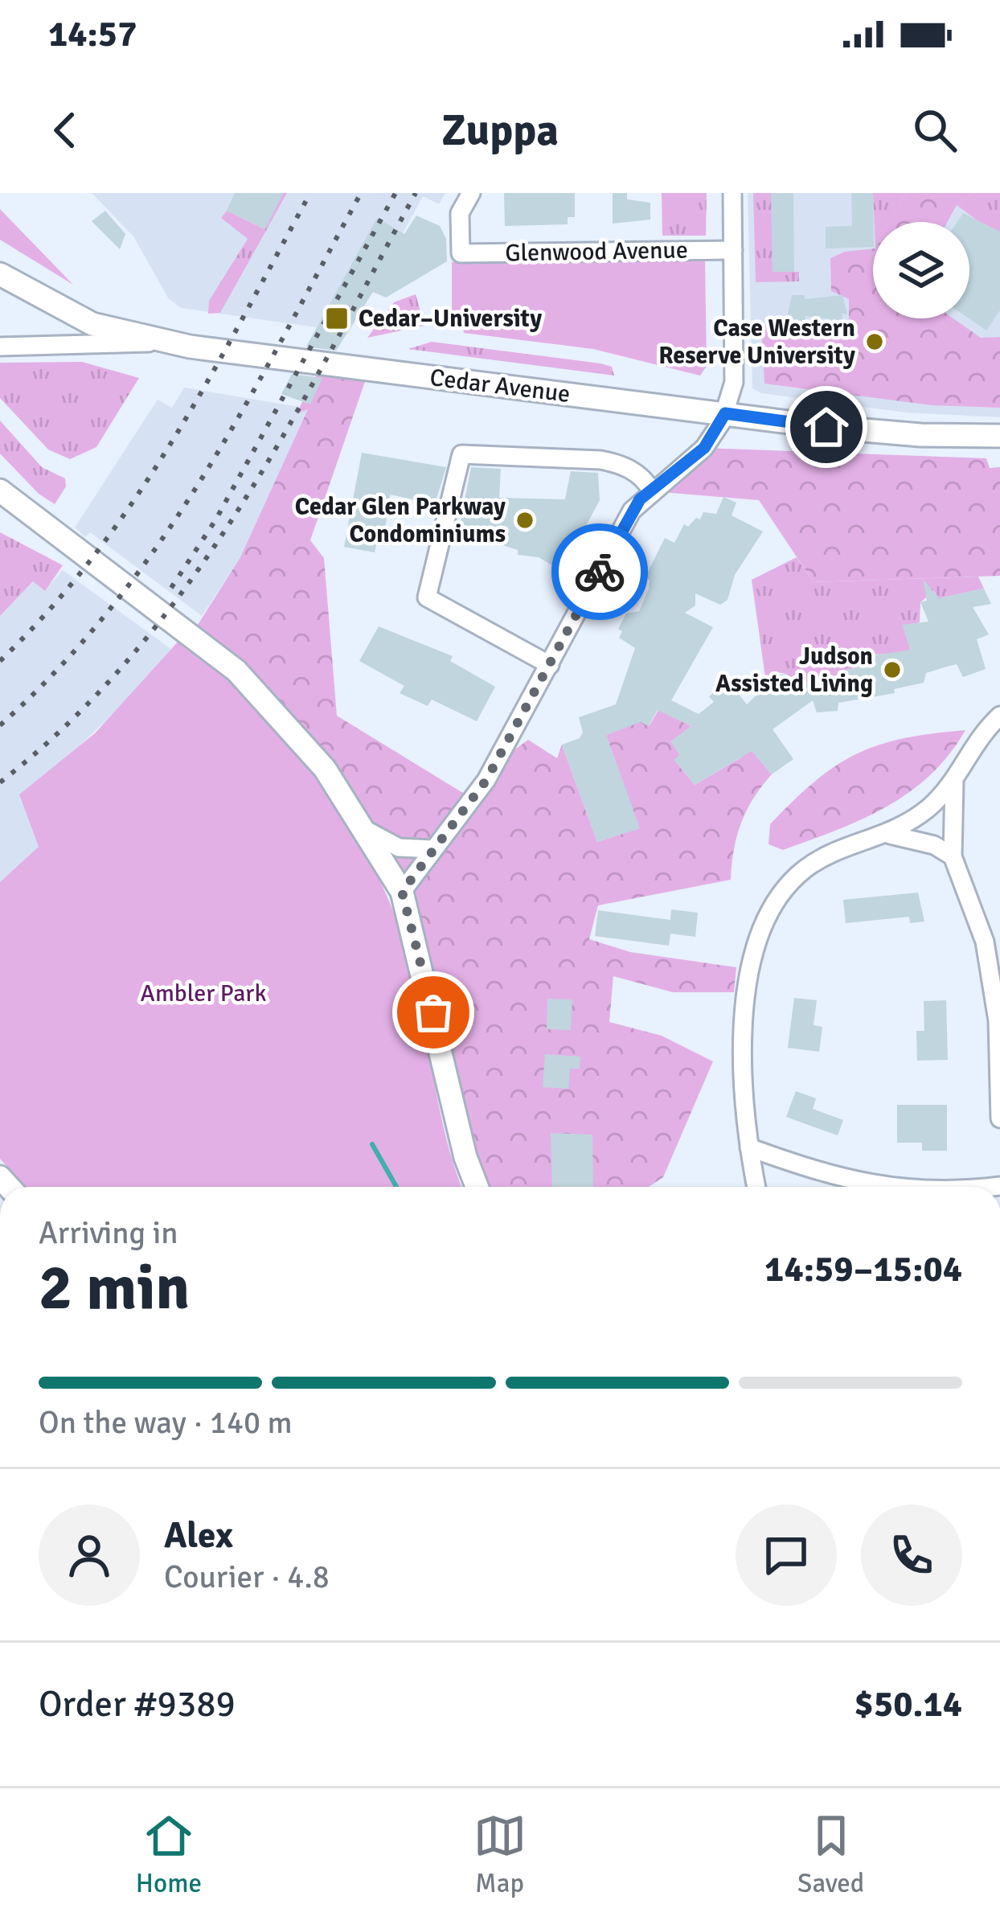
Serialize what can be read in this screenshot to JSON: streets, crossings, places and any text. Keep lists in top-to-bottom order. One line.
{"streets":{"main road":["Cedar Avenue"],"street":["Glenwood Avenue"]},"parks":["Ambler Park"],"places":{"transit":["Cedar–University"],"other":["Case Western Reserve University","Cedar Glen Parkway Condominiums","Judson Assisted Living"]},"page":{"status":"14:57","header":"Zuppa","heading":["2 min","Arriving in","14:59–15:04"],"panel":["Alex","Courier · 4.8","Order #9389","$50.14"],"bar":"On the way · 140 m","tabs":["Home","Map","Saved"]}}
